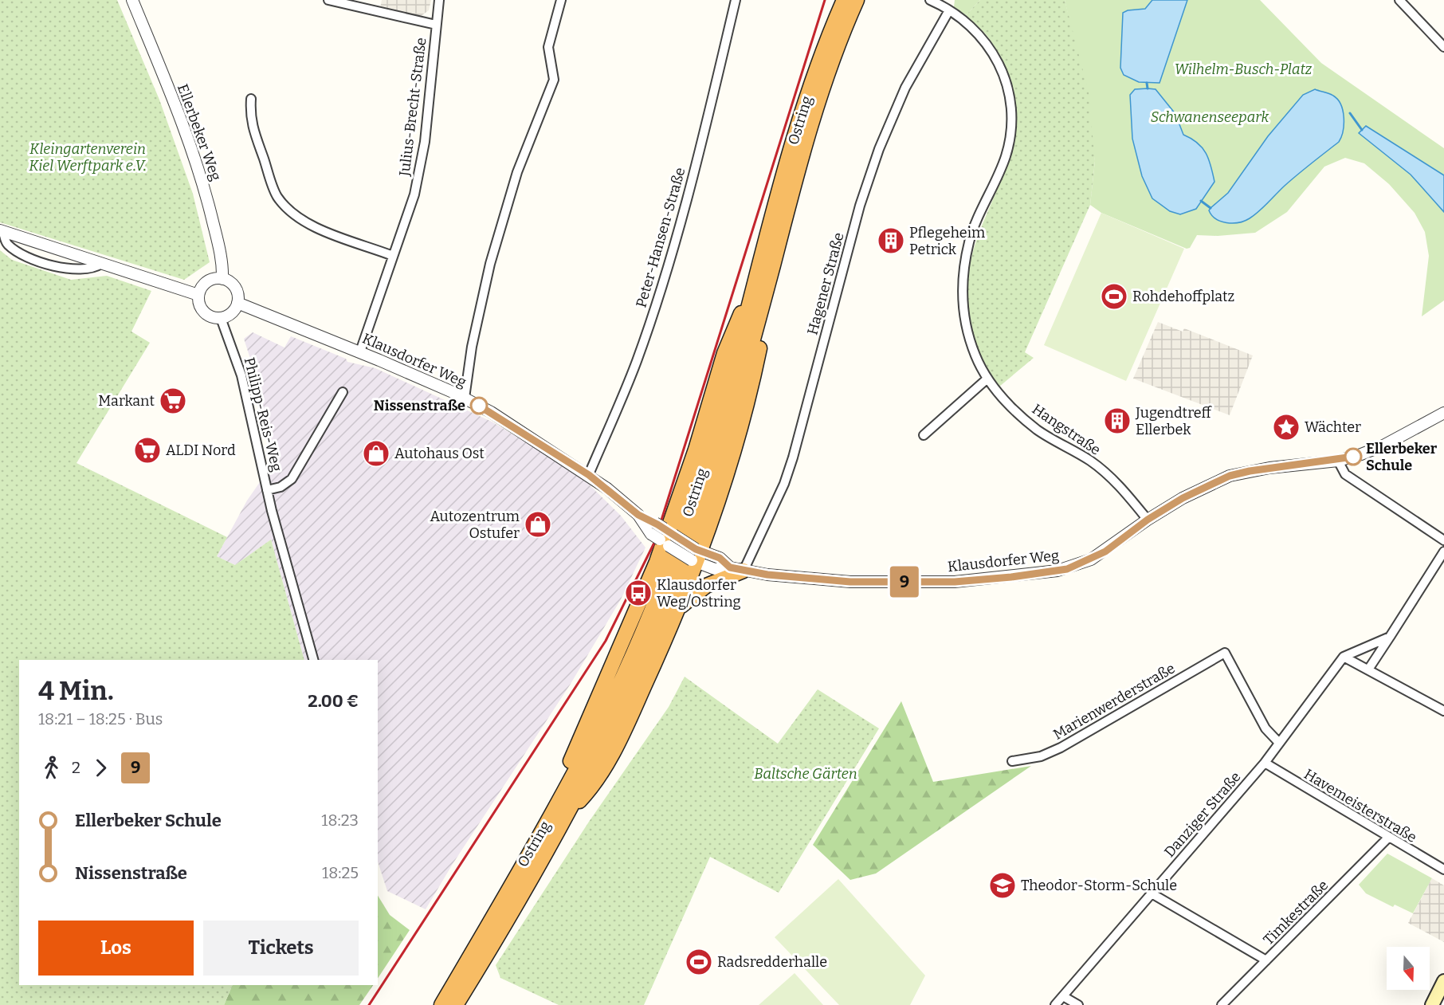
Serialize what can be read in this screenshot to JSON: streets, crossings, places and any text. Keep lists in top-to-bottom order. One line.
{"streets":{"highway":["Ostring"],"street":["Julius-Brecht-Straße","Ellerbeker Weg","Peter-Hansen-Straße","Hagener Straße","Klausdorfer Weg","Philipp-Reis-Weg","Hangstraße","Marienwerderstraße","Havemeisterstraße","Danziger Straße","Timkestraße"]},"crossings":[["Julius-Brecht-Straße","Klausdorfer Weg"],["Ellerbeker Weg","Klausdorfer Weg"],["Ellerbeker Weg","Philipp-Reis-Weg"],["Peter-Hansen-Straße","Klausdorfer Weg"],["Hagener Straße","Klausdorfer Weg"],["Hagener Straße","Hangstraße"],["Klausdorfer Weg","Philipp-Reis-Weg"],["Klausdorfer Weg","Hangstraße"],["Marienwerderstraße","Danziger Straße"],["Havemeisterstraße","Danziger Straße"],["Havemeisterstraße","Timkestraße"]],"parks":["Wilhelm-Busch-Platz","Schwanenseepark","Kleingartenverein Kiel Werftpark e.V.","Baltsche Gärten"],"places":{"building":["Pflegeheim Petrick","Jugendtreff Ellerbek"],"sports":["Rohdehoffplatz","Radsredderhalle"],"supermarket":["Markant","ALDI Nord"],"other":["Nissenstraße","Ellerbeker Schule"],"place":["Wächter"],"shop":["Autohaus Ost","Autozentrum Ostufer"],"bus stop":["Klausdorfer Weg/Ostring"],"school or university":["Theodor-Storm-Schule"]},"lines":["bus line 9"],"north":"bottom","page":{"on_map":"9","heading":["4 Min.","18:21 – 18:25 · Bus","2.00 €"],"legs":["2","9"],"list":[{"name":"Ellerbeker Schule","value":"18:23"},{"name":"Nissenstraße","value":"18:25"}],"buttons":["Los","Tickets"]}}
